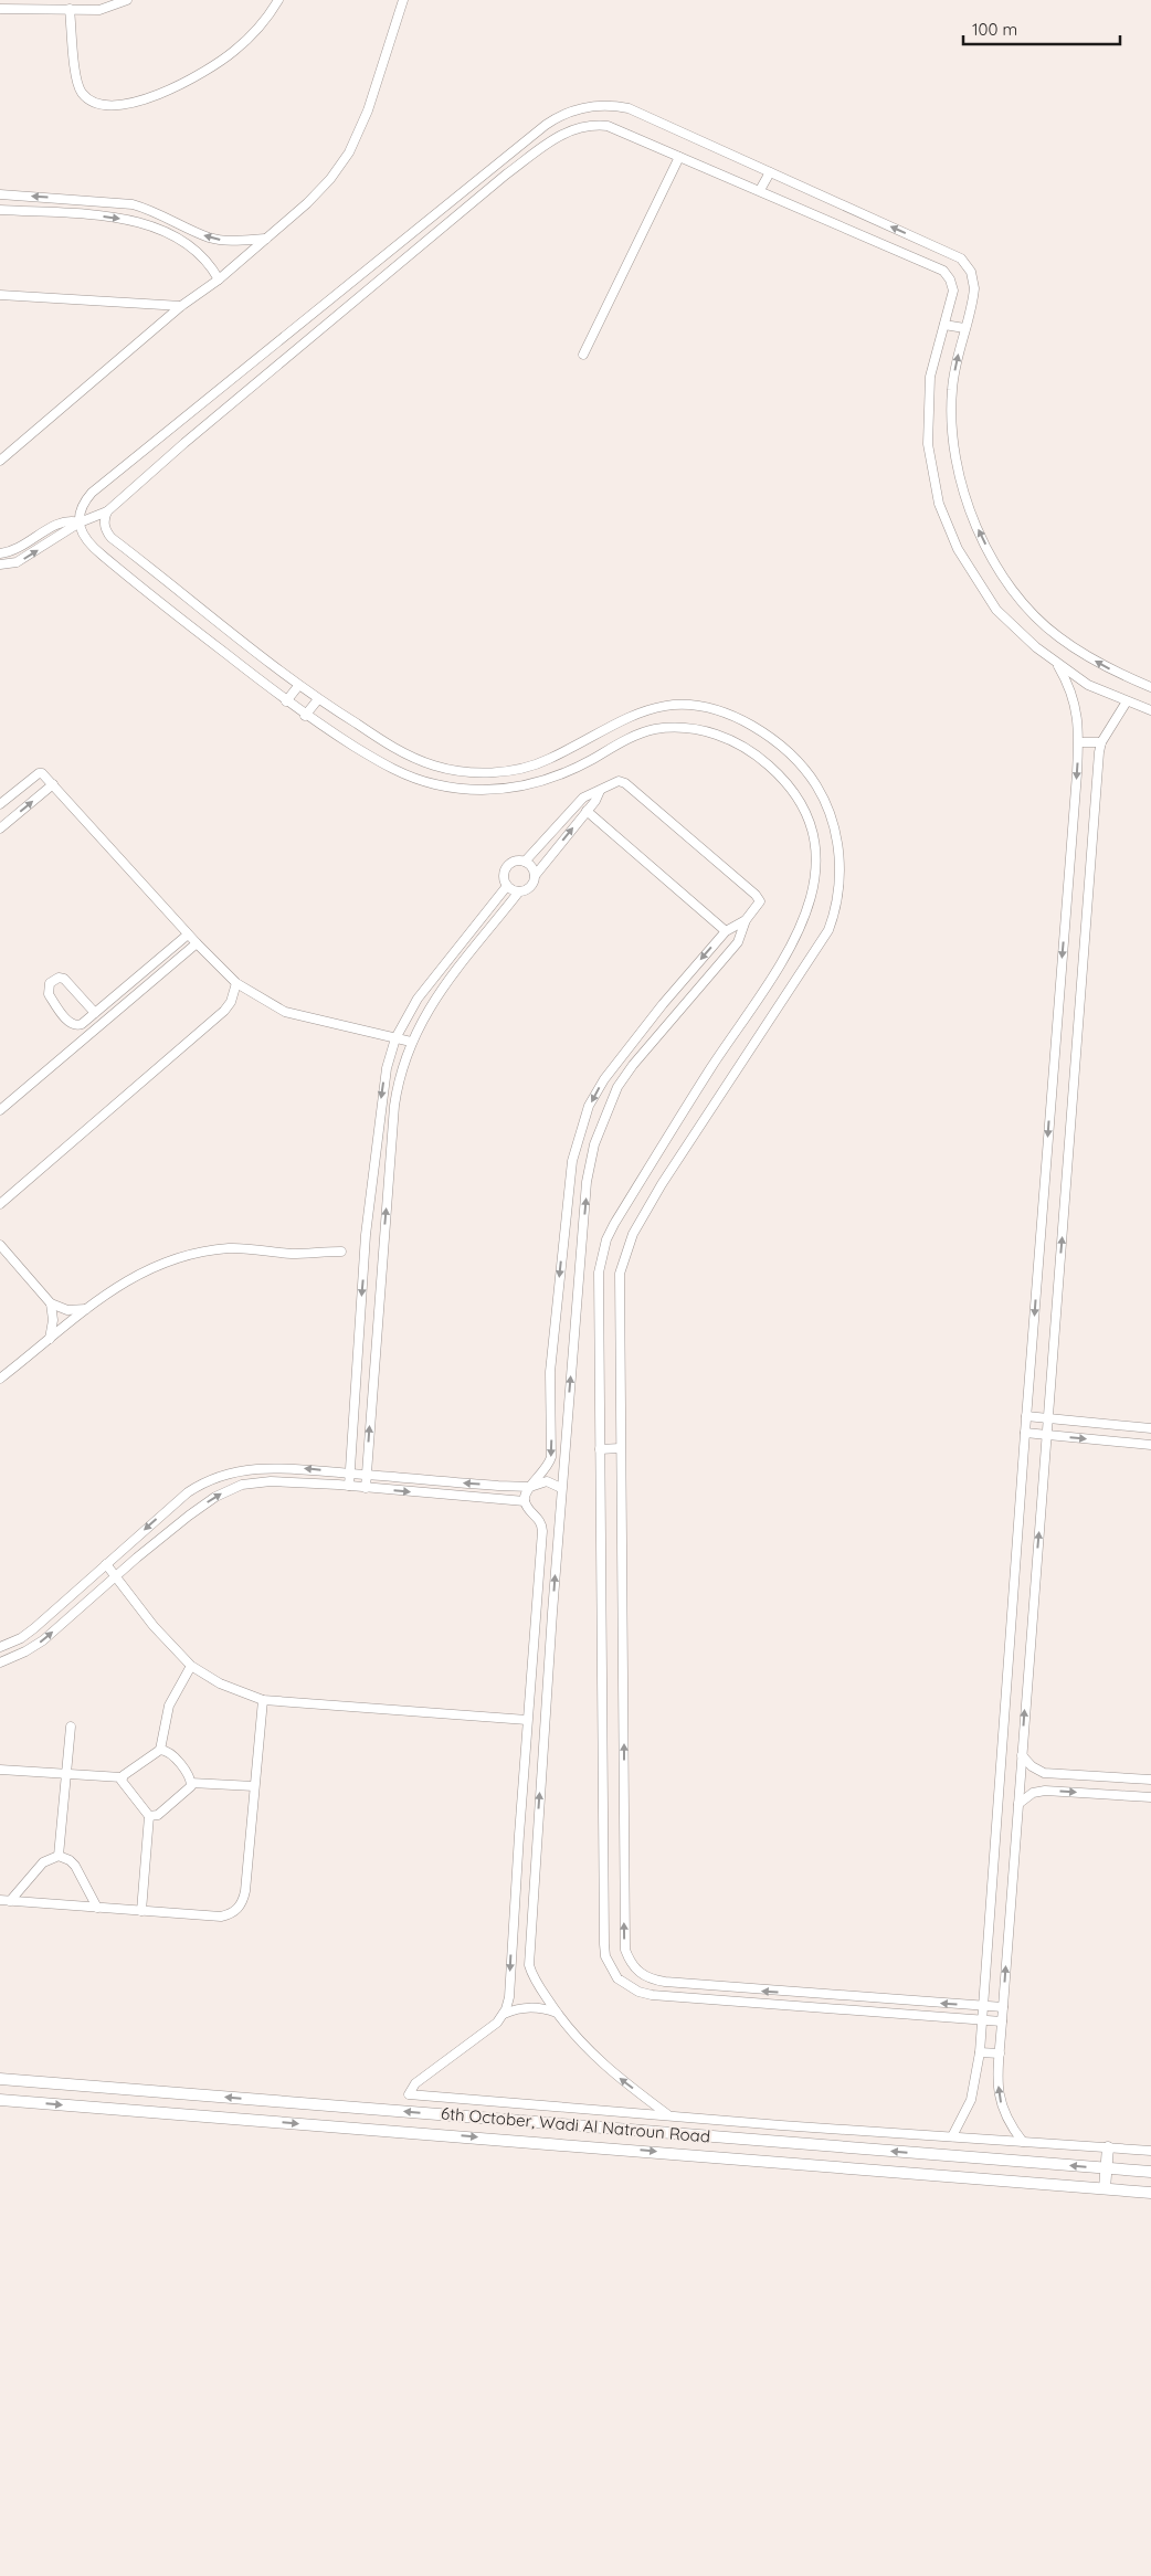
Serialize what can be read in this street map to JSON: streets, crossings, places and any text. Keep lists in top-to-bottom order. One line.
{"streets":{"street":["6th October, Wadi Al Natroun Road"]},"scale_bar":"100 m"}
